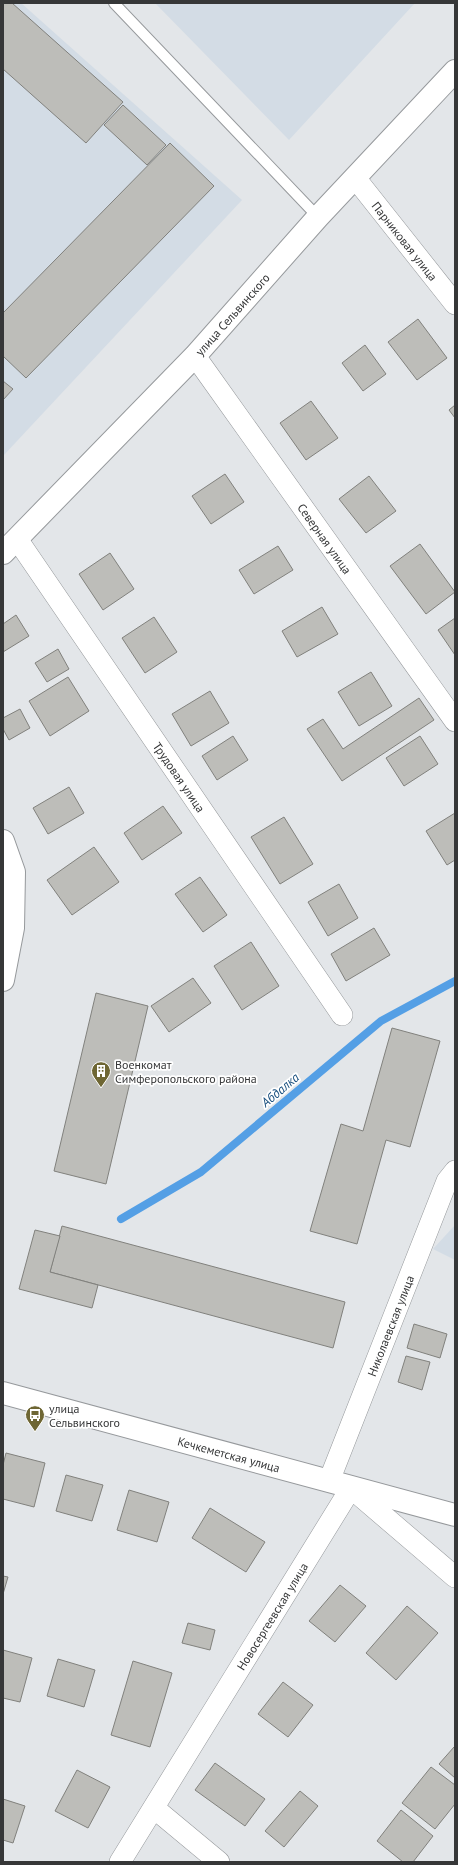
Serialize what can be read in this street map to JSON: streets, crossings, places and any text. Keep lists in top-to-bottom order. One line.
{"streets":{"street":["Парниковая улица","улица Сельвинского","Северная улица","Трудовая улица","Николаевская улица","Кечкеметская улица","Новосергеевская улица"]},"crossings":[["Парниковая улица","улица Сельвинского"],["улица Сельвинского","Северная улица"],["улица Сельвинского","Трудовая улица"],["Николаевская улица","Кечкеметская улица"],["Кечкеметская улица","Новосергеевская улица"]],"water":["Абдалка"],"places":{"building":["Военкомат Симферопольского района"],"bus stop":["улица Сельвинского"]}}
